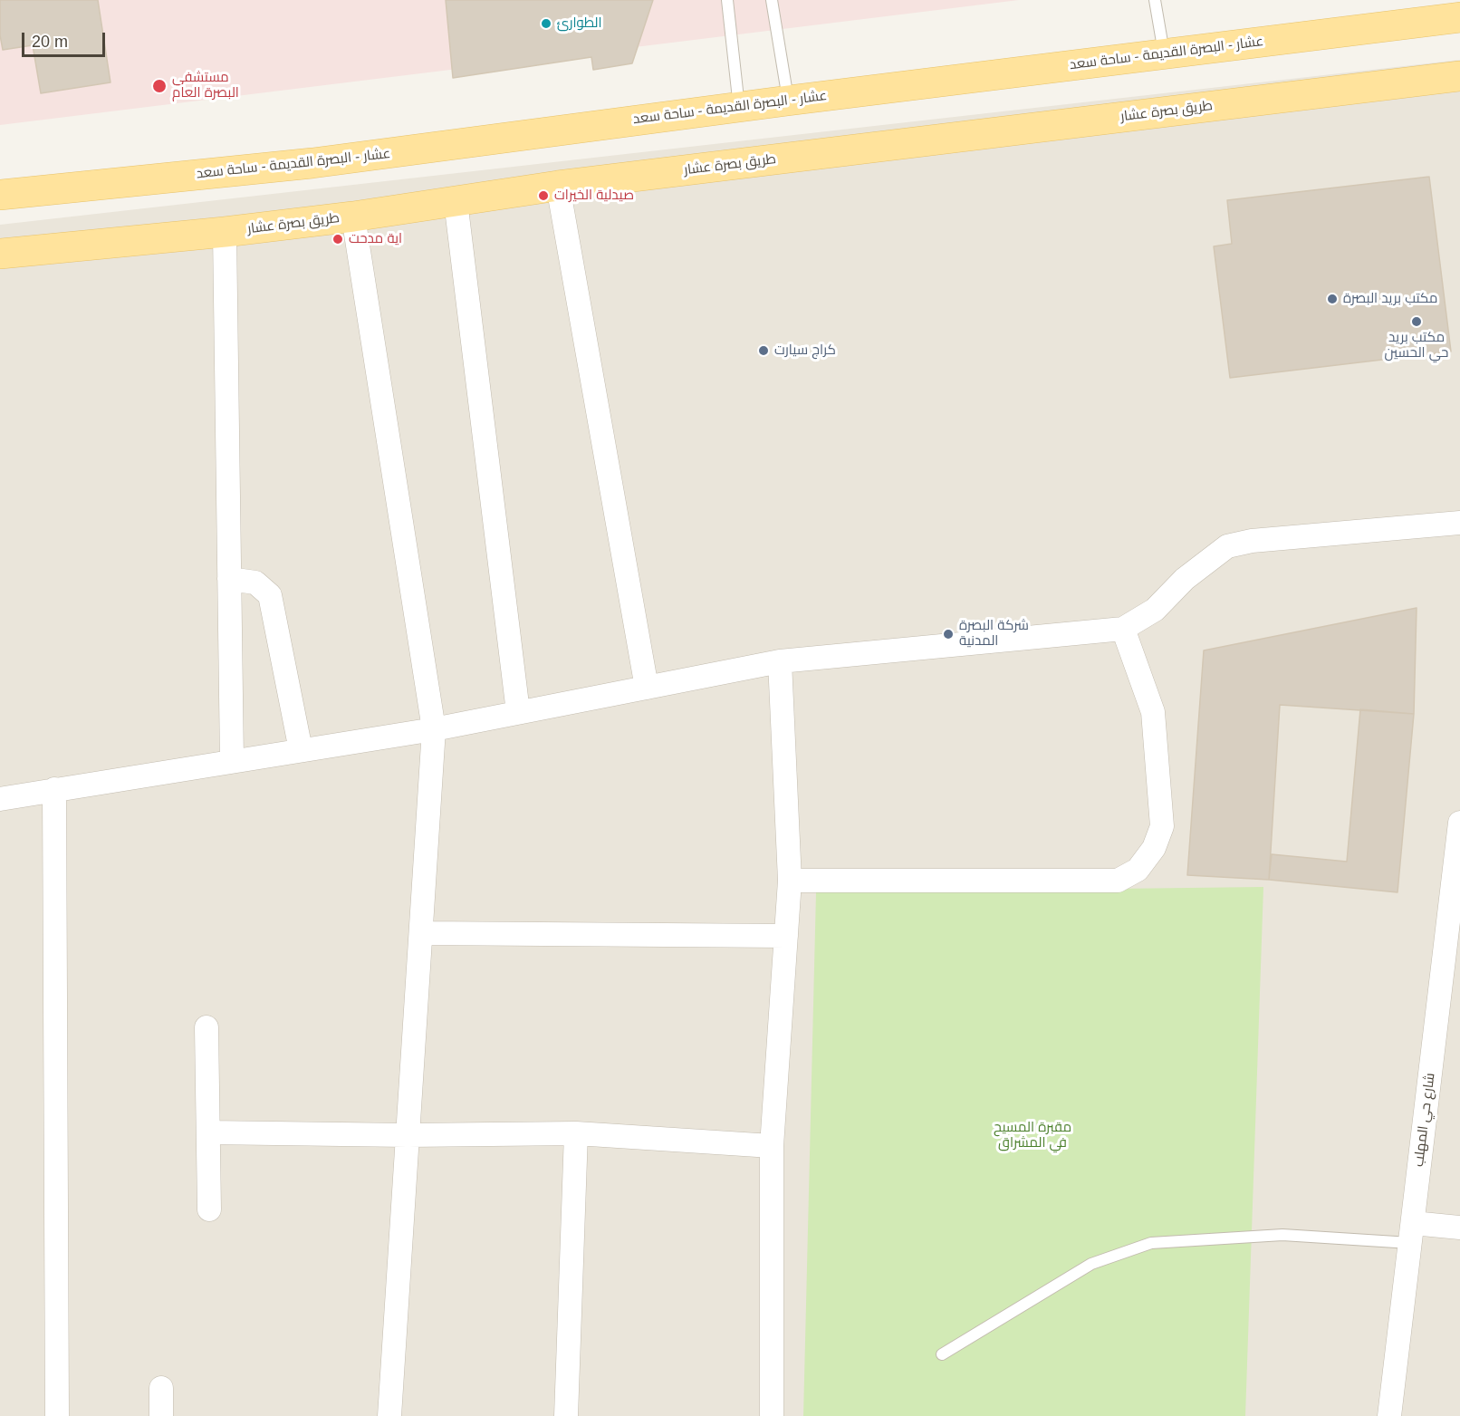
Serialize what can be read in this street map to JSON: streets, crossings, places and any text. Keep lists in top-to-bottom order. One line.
{"streets":{"main road":["عشار - البصرة القديمة - ساحة سعد","طريق بصرة عشار"],"street":["شارع حي المهلب"]},"parks":["مقبرة المسيح في المشراق"],"places":["الطوارئ","مستشفى البصرة العام","صيدلية الخيرات","اية مدحت","مكتب بريد البصرة","مكتب بريد حي الحسين","كراج سيارت","شركة البصرة المدنية"],"scale_bar":"20 m"}
